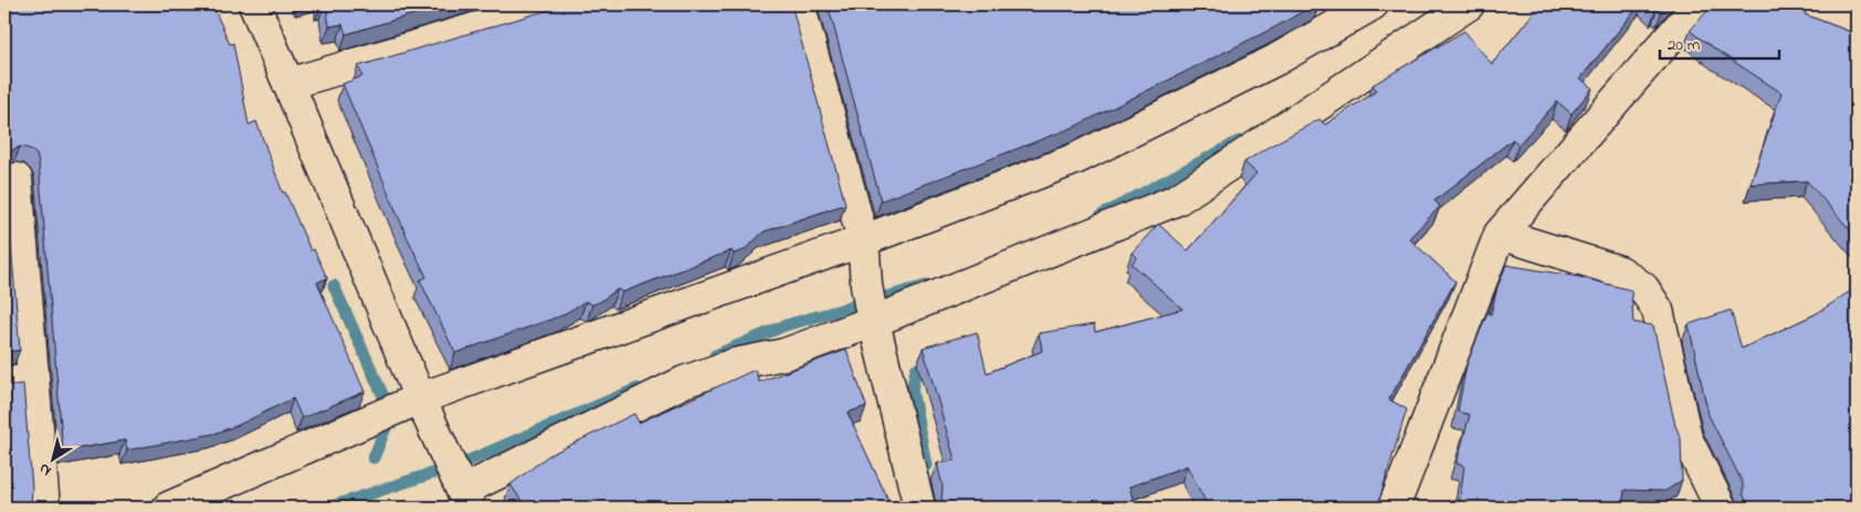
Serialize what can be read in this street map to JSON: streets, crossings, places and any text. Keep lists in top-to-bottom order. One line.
{"scale_bar":"20 m","north":"bottom left"}
